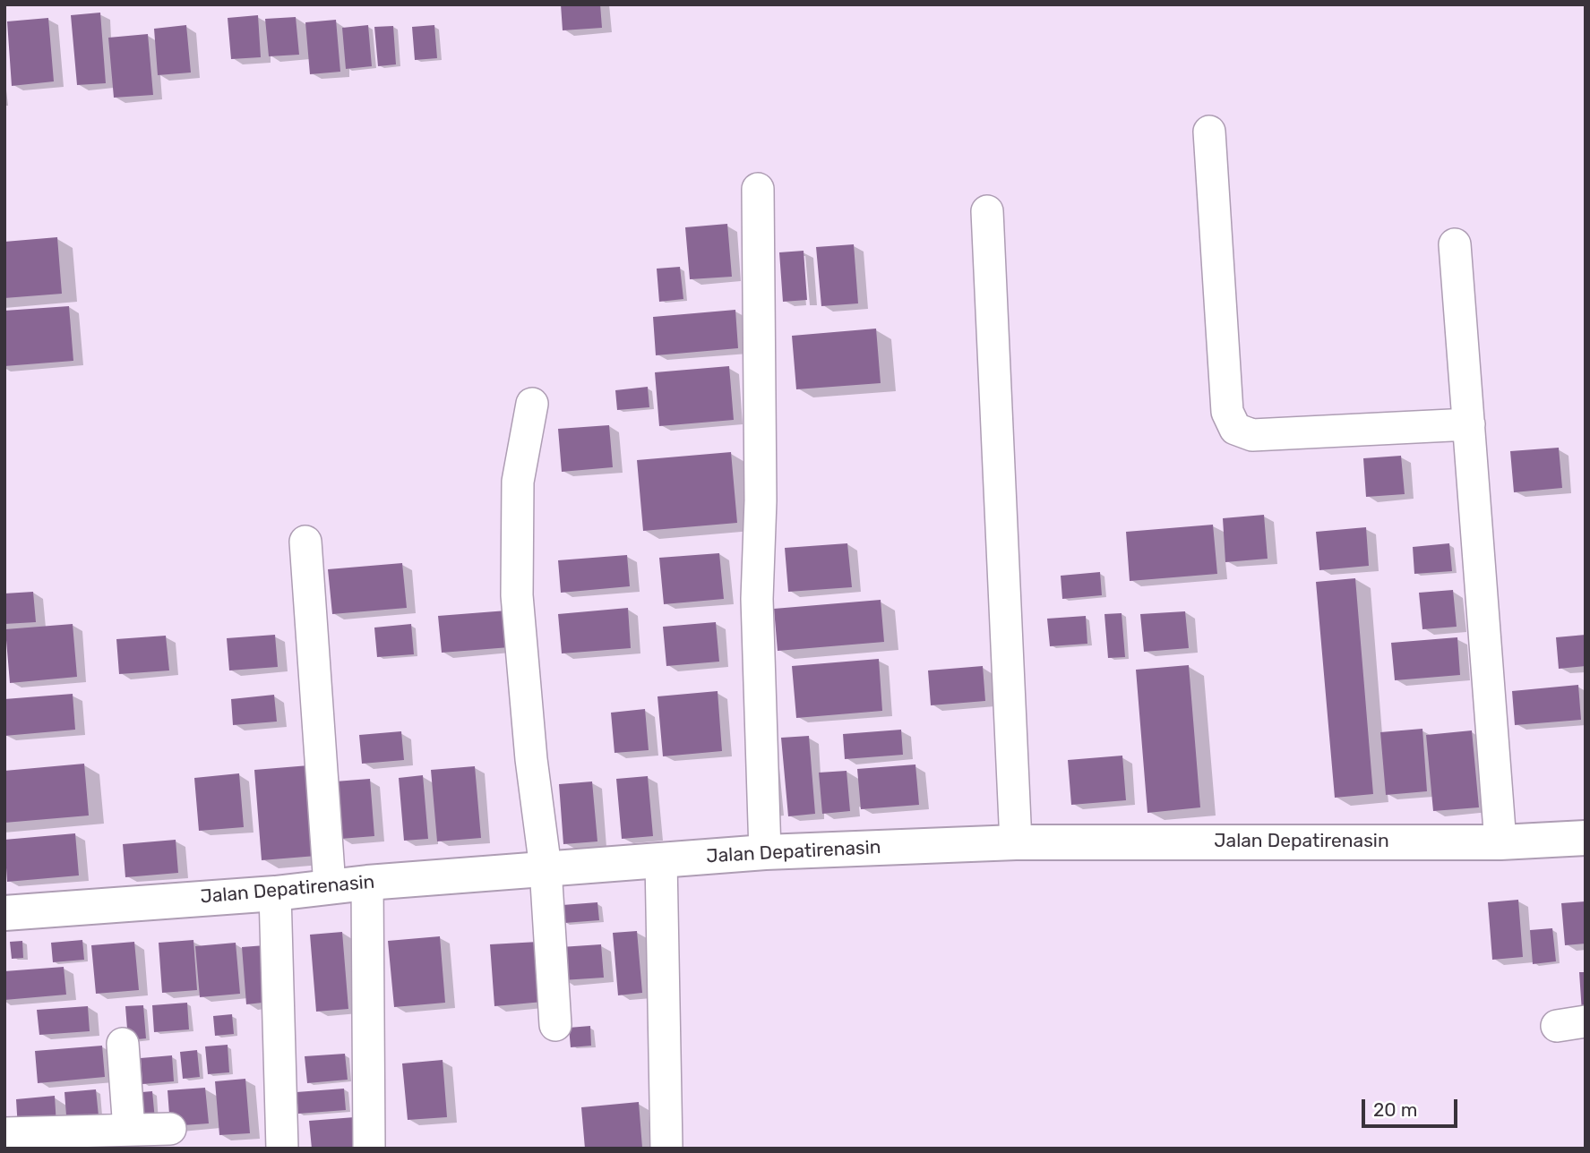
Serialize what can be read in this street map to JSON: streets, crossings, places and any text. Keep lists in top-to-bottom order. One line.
{"streets":{"street":["Jalan Depatirenasin"]},"scale_bar":"20 m"}
